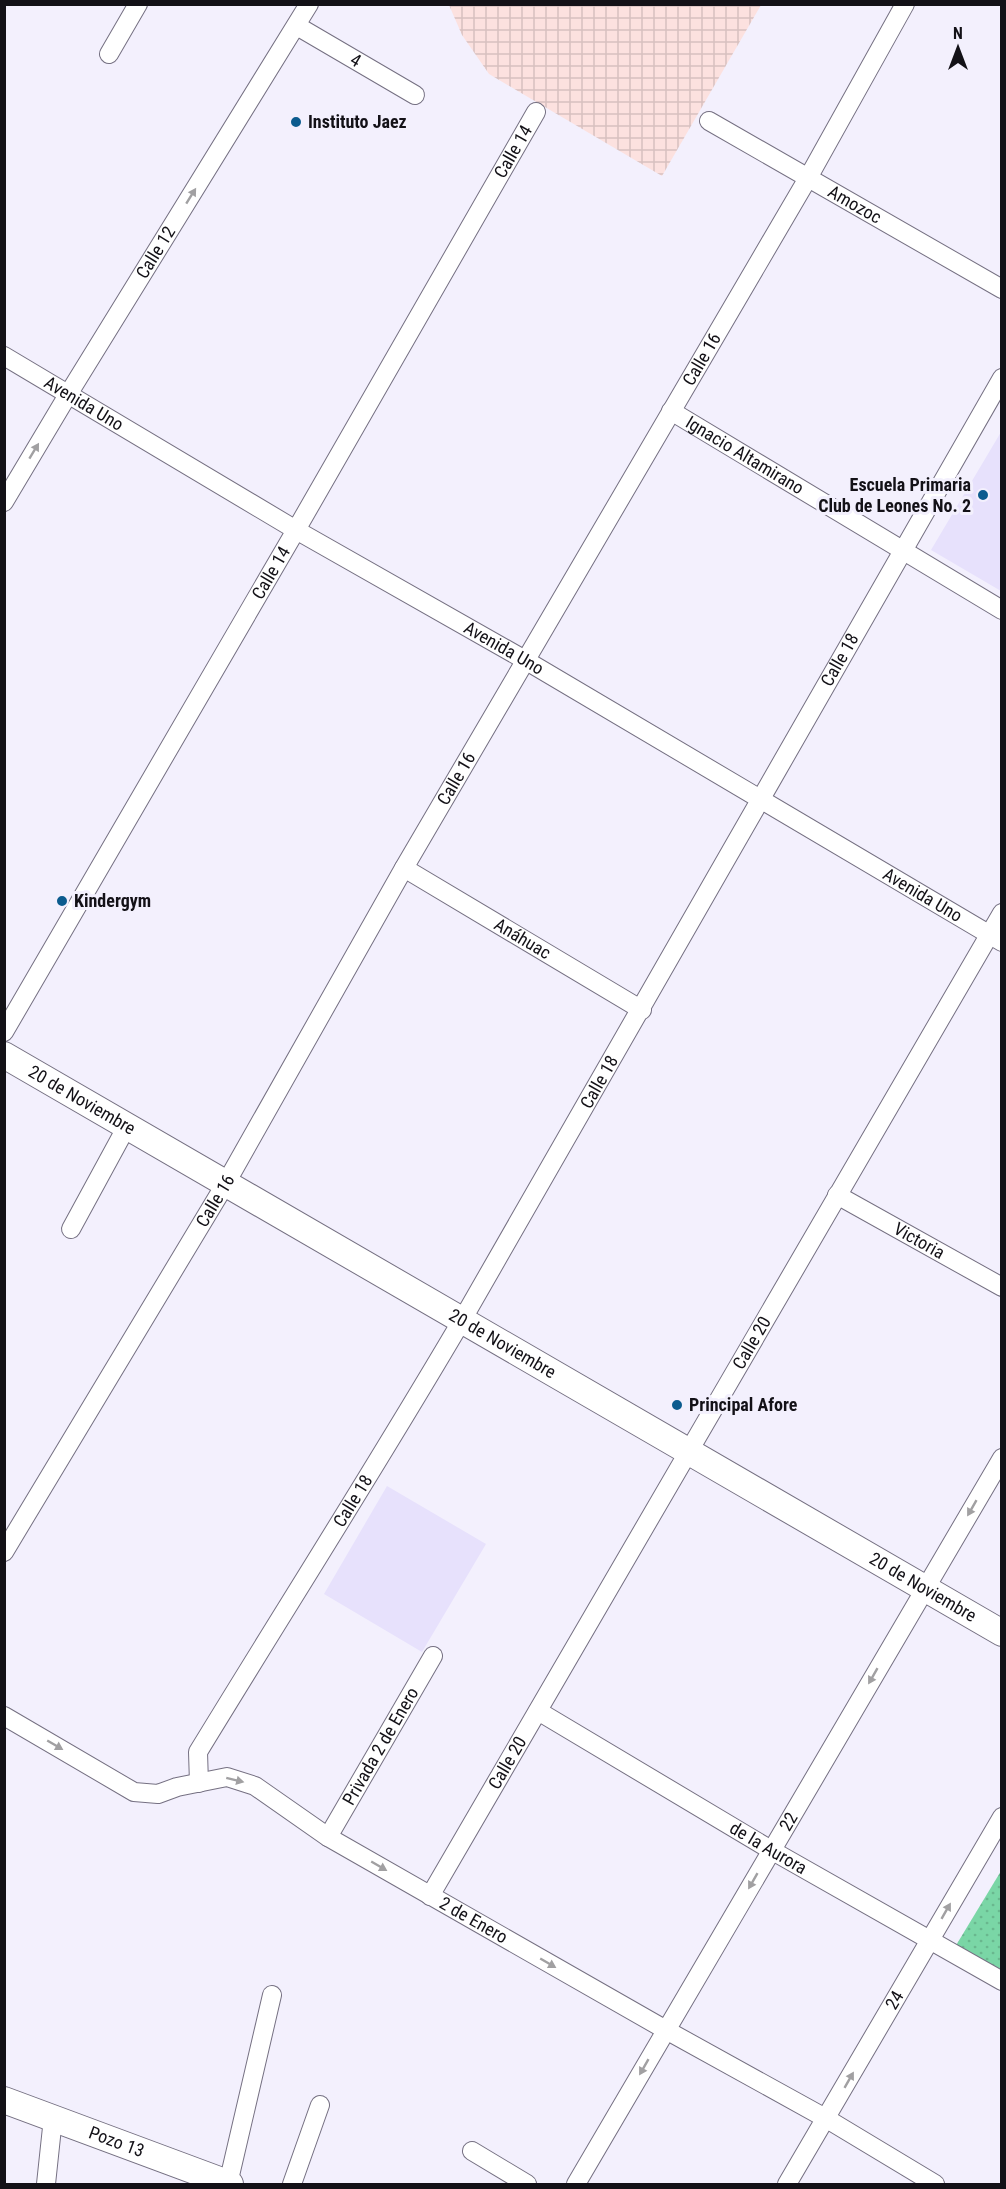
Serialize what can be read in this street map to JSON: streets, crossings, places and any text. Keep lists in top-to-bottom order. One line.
{"streets":{"main road":["20 de Noviembre","Pozo 13"],"street":["4","Calle 14","Amozoc","Calle 12","Calle 16","Avenida Uno","Ignacio Altamirano","Calle 18","Anáhuac","Victoria","Calle 20","Privada 2 de Enero","22","de la Aurora","2 de Enero","24"]},"crossings":[["4","Calle 12"],["Calle 14","Avenida Uno"],["Amozoc","Calle 16"],["Calle 12","Avenida Uno"],["Calle 16","Avenida Uno"],["Calle 16","Ignacio Altamirano"],["Calle 16","Anáhuac"],["Calle 16","20 de Noviembre"],["Avenida Uno","Calle 18"],["Avenida Uno","Calle 20"],["Ignacio Altamirano","Calle 18"],["Calle 18","Anáhuac"],["Calle 18","20 de Noviembre"],["Calle 18","2 de Enero"],["20 de Noviembre","Calle 20"],["20 de Noviembre","22"],["Victoria","Calle 20"],["Calle 20","de la Aurora"],["Calle 20","2 de Enero"],["Privada 2 de Enero","2 de Enero"],["22","de la Aurora"],["22","2 de Enero"],["de la Aurora","24"],["2 de Enero","24"]],"one_way":["Calle 12","22","2 de Enero","24"],"places":["Instituto Jaez","Escuela Primaria Club de Leones No. 2","Kindergym","Principal Afore"],"north":"top"}
